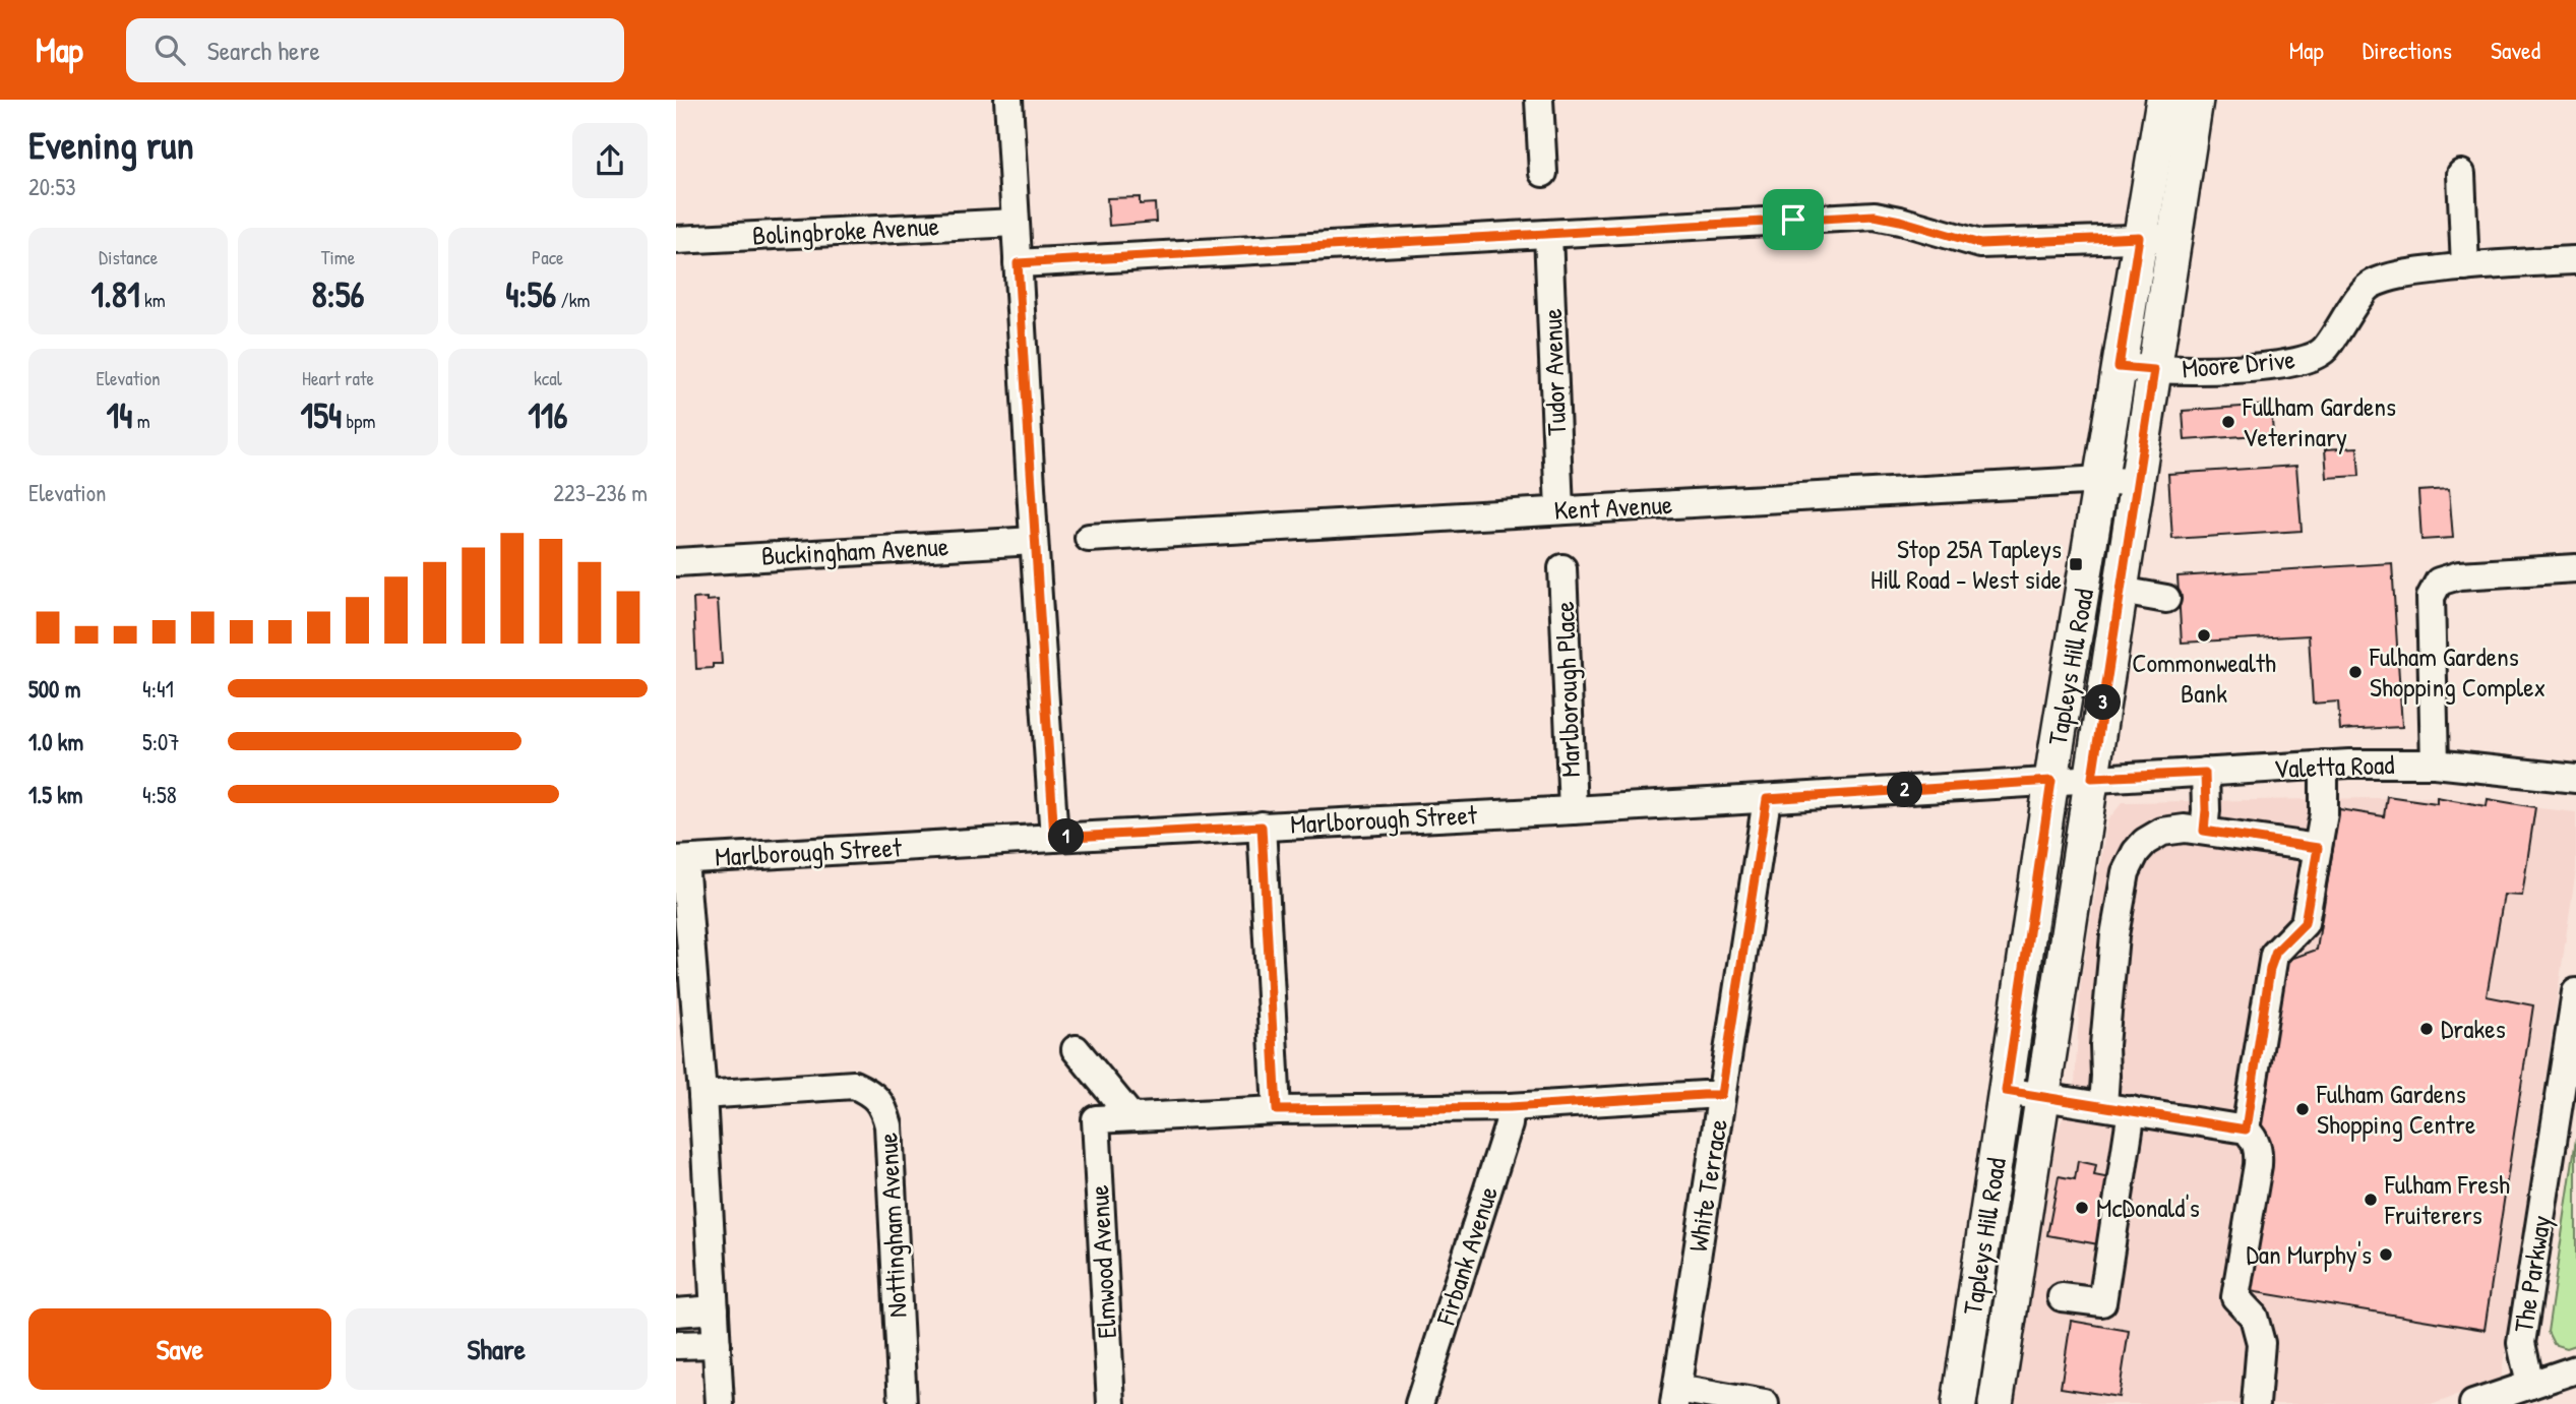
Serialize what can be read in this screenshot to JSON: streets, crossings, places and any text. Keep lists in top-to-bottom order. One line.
{"streets":{"main road":["Tapleys Hill Road"],"street":["Bolingbroke Avenue","Moore Drive","Tudor Avenue","Kent Avenue","Buckingham Avenue","Marlborough Place","Valetta Road","Marlborough Street","White Terrace","Nottingham Avenue","Firbank Avenue","Elmwood Avenue","The Parkway"]},"crossings":[["Moore Drive","Tapleys Hill Road"],["Tudor Avenue","Kent Avenue"],["Kent Avenue","Tapleys Hill Road"],["Tapleys Hill Road","Valetta Road"],["Tapleys Hill Road","Marlborough Street"],["Marlborough Place","Marlborough Street"],["Valetta Road","Marlborough Street"],["Marlborough Street","White Terrace"]],"places":{"other":["Fullham Gardens Veterinary","Commonwealth Bank","Fulham Gardens Shopping Complex","Drakes","Fulham Gardens Shopping Centre","Fulham Fresh Fruiterers","McDonald's","Dan Murphy's"],"transit":["Stop 25A Tapleys Hill Road - West side"]},"page":{"header":"Map","search":"Search here","nav":["Map","Directions","Saved"],"heading":["Evening run","20:53"],"stats":[["Distance","1.81 km"],["Time","8:56"],["Pace","4:56 /km"],["Elevation","14 m"],["Heart rate","154 bpm"],["kcal","116"]],"chart":["Elevation","223–236 m"],"list":[{"name":"500 m","note":"4:41"},{"name":"1.0 km","note":"5:07"},{"name":"1.5 km","note":"4:58"}],"pins":["3","2","1"],"buttons":["Save","Share"]}}
